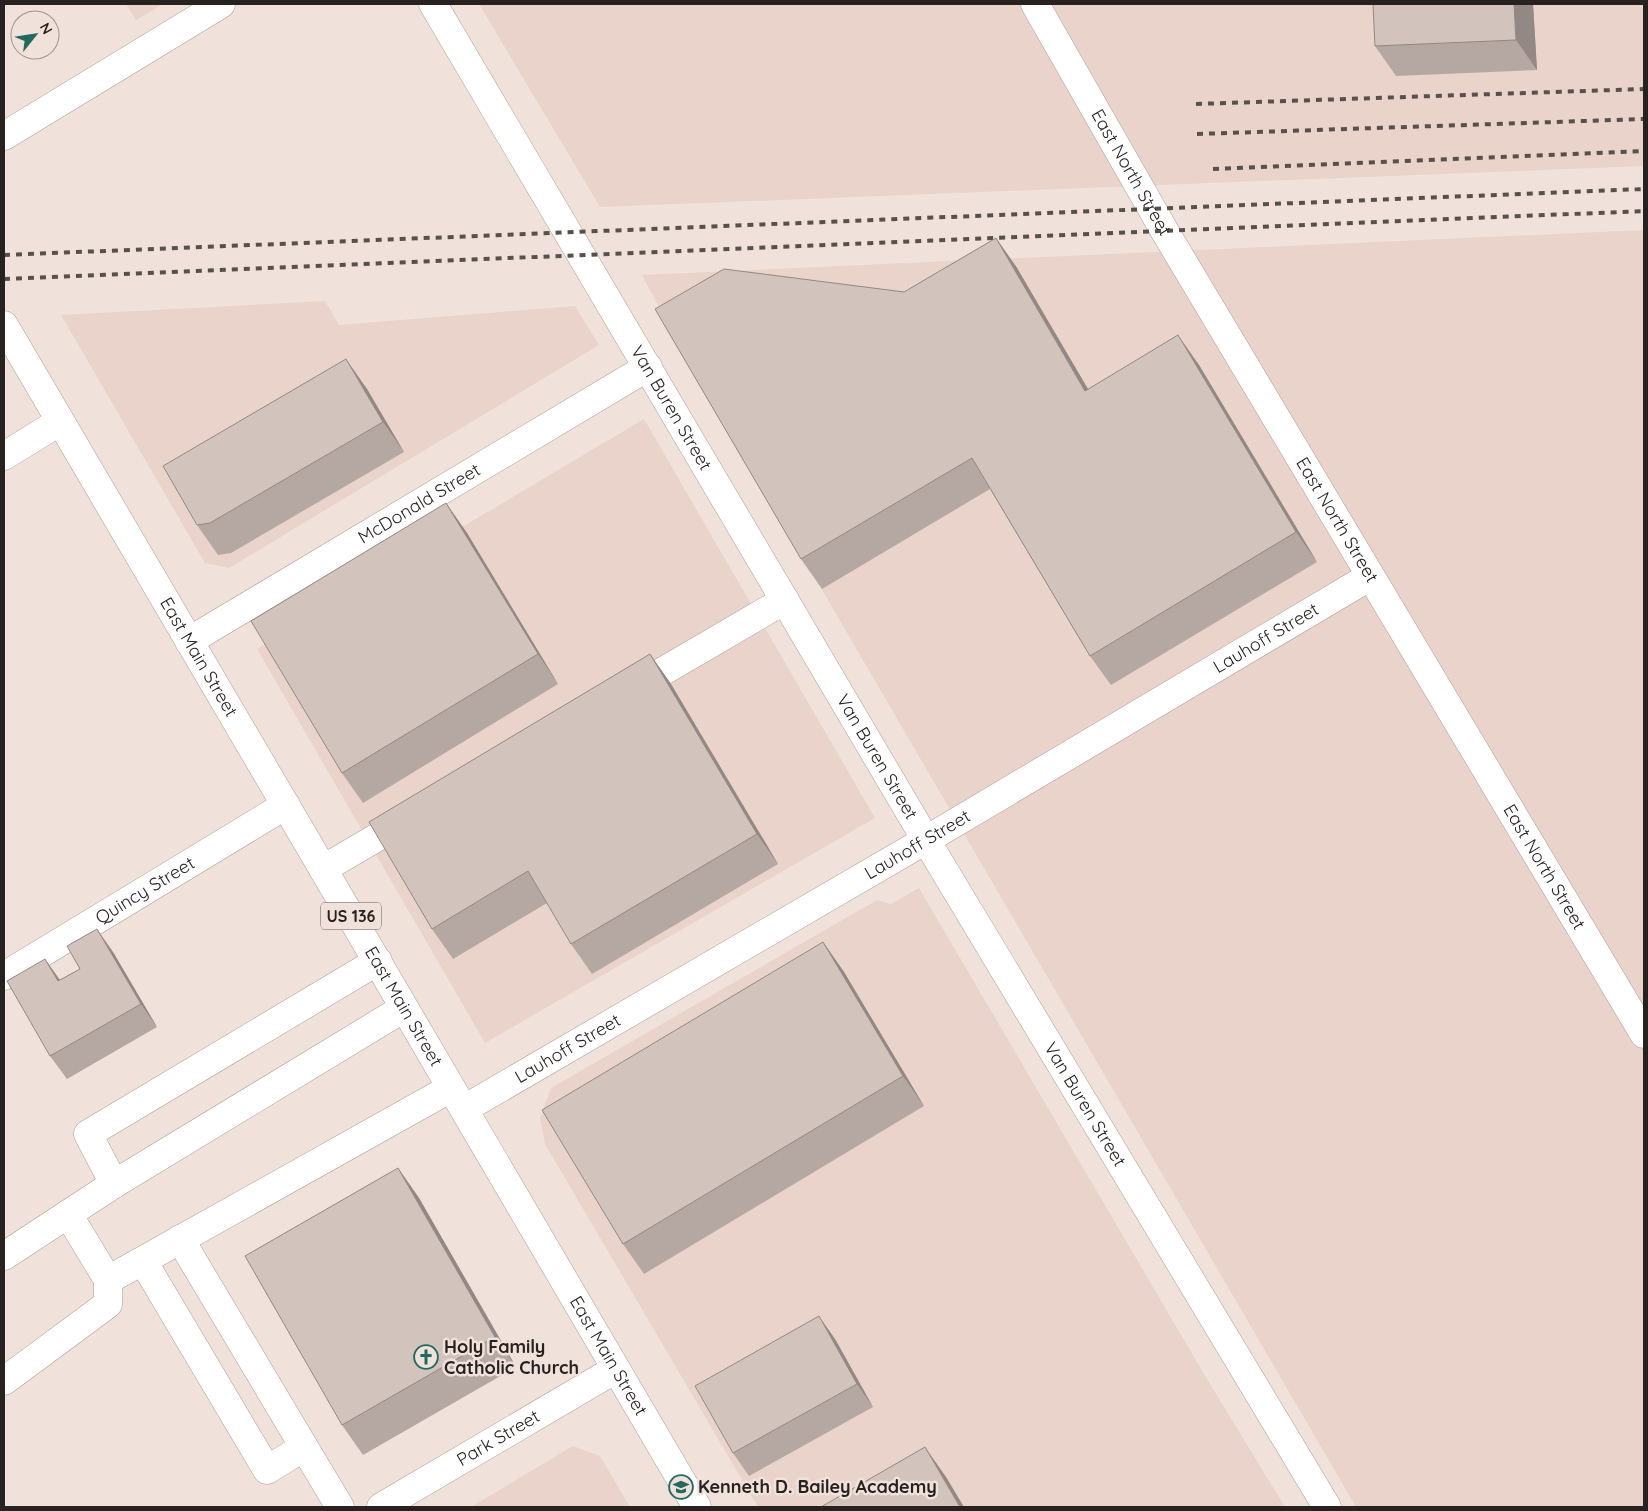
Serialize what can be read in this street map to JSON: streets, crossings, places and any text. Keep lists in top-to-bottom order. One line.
{"streets":{"street":["East North Street","Van Buren Street","McDonald Street","Lauhoff Street","East Main Street","Quincy Street","US 136","Park Street"]},"crossings":[["East North Street","Lauhoff Street"],["Van Buren Street","McDonald Street"],["Van Buren Street","Lauhoff Street"],["McDonald Street","East Main Street"],["Lauhoff Street","East Main Street"],["East Main Street","Quincy Street"],["East Main Street","Park Street"]],"places":{"church":["Holy Family Catholic Church"],"school or university":["Kenneth D. Bailey Academy"]},"north":"top right"}
